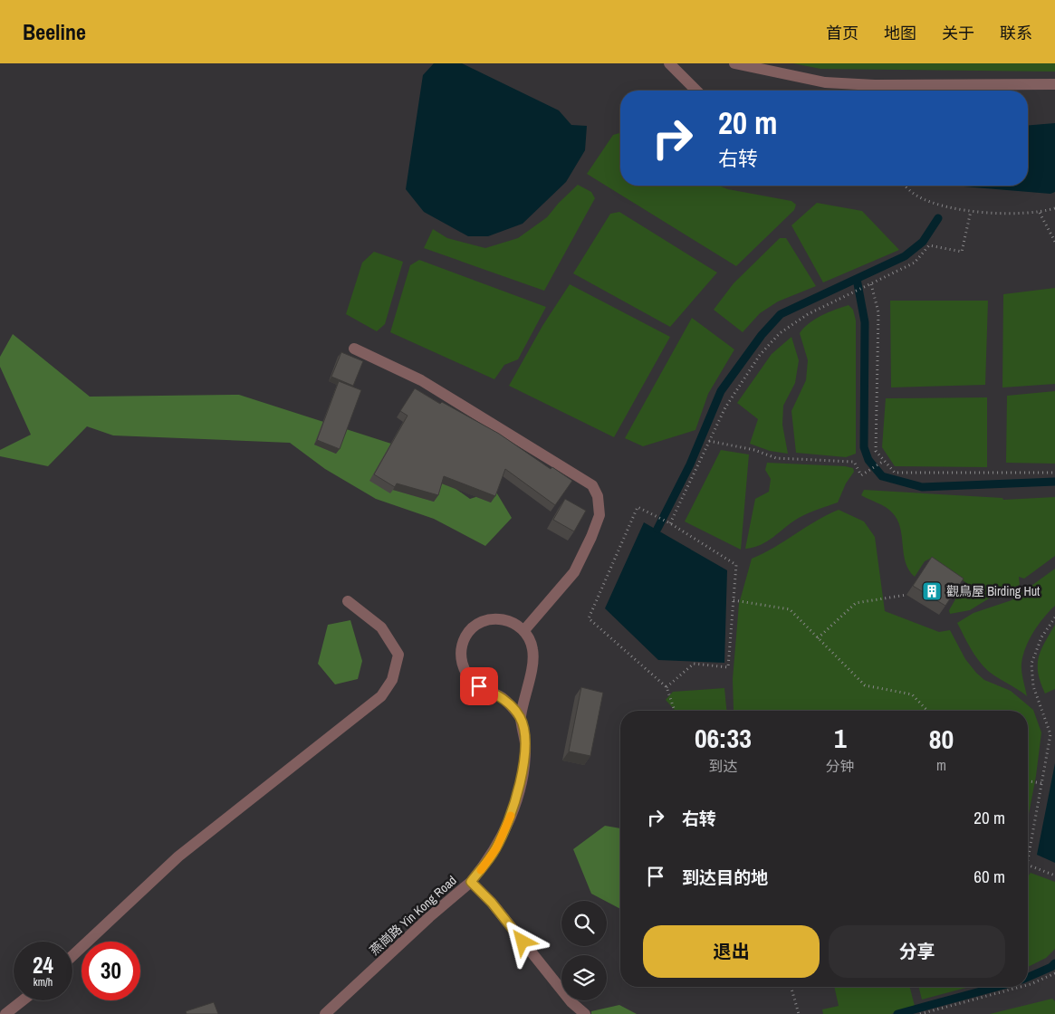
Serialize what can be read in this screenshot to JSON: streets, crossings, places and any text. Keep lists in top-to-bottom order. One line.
{"streets":{"street":["燕崗路 Yin Kong Road"]},"places":{"building":["觀鳥屋 Birding Hut"]},"page":{"header":"Beeline","nav":["首页","地图","关于","联系"],"turn":["20 m","右转"],"eta":["06:33","到达","1","分钟","80","m"],"list":[{"name":"右转","value":"20 m"},{"name":"到达目的地","value":"60 m"}],"buttons":["退出","分享"],"speed":"24 km/h","limit":"30"}}
